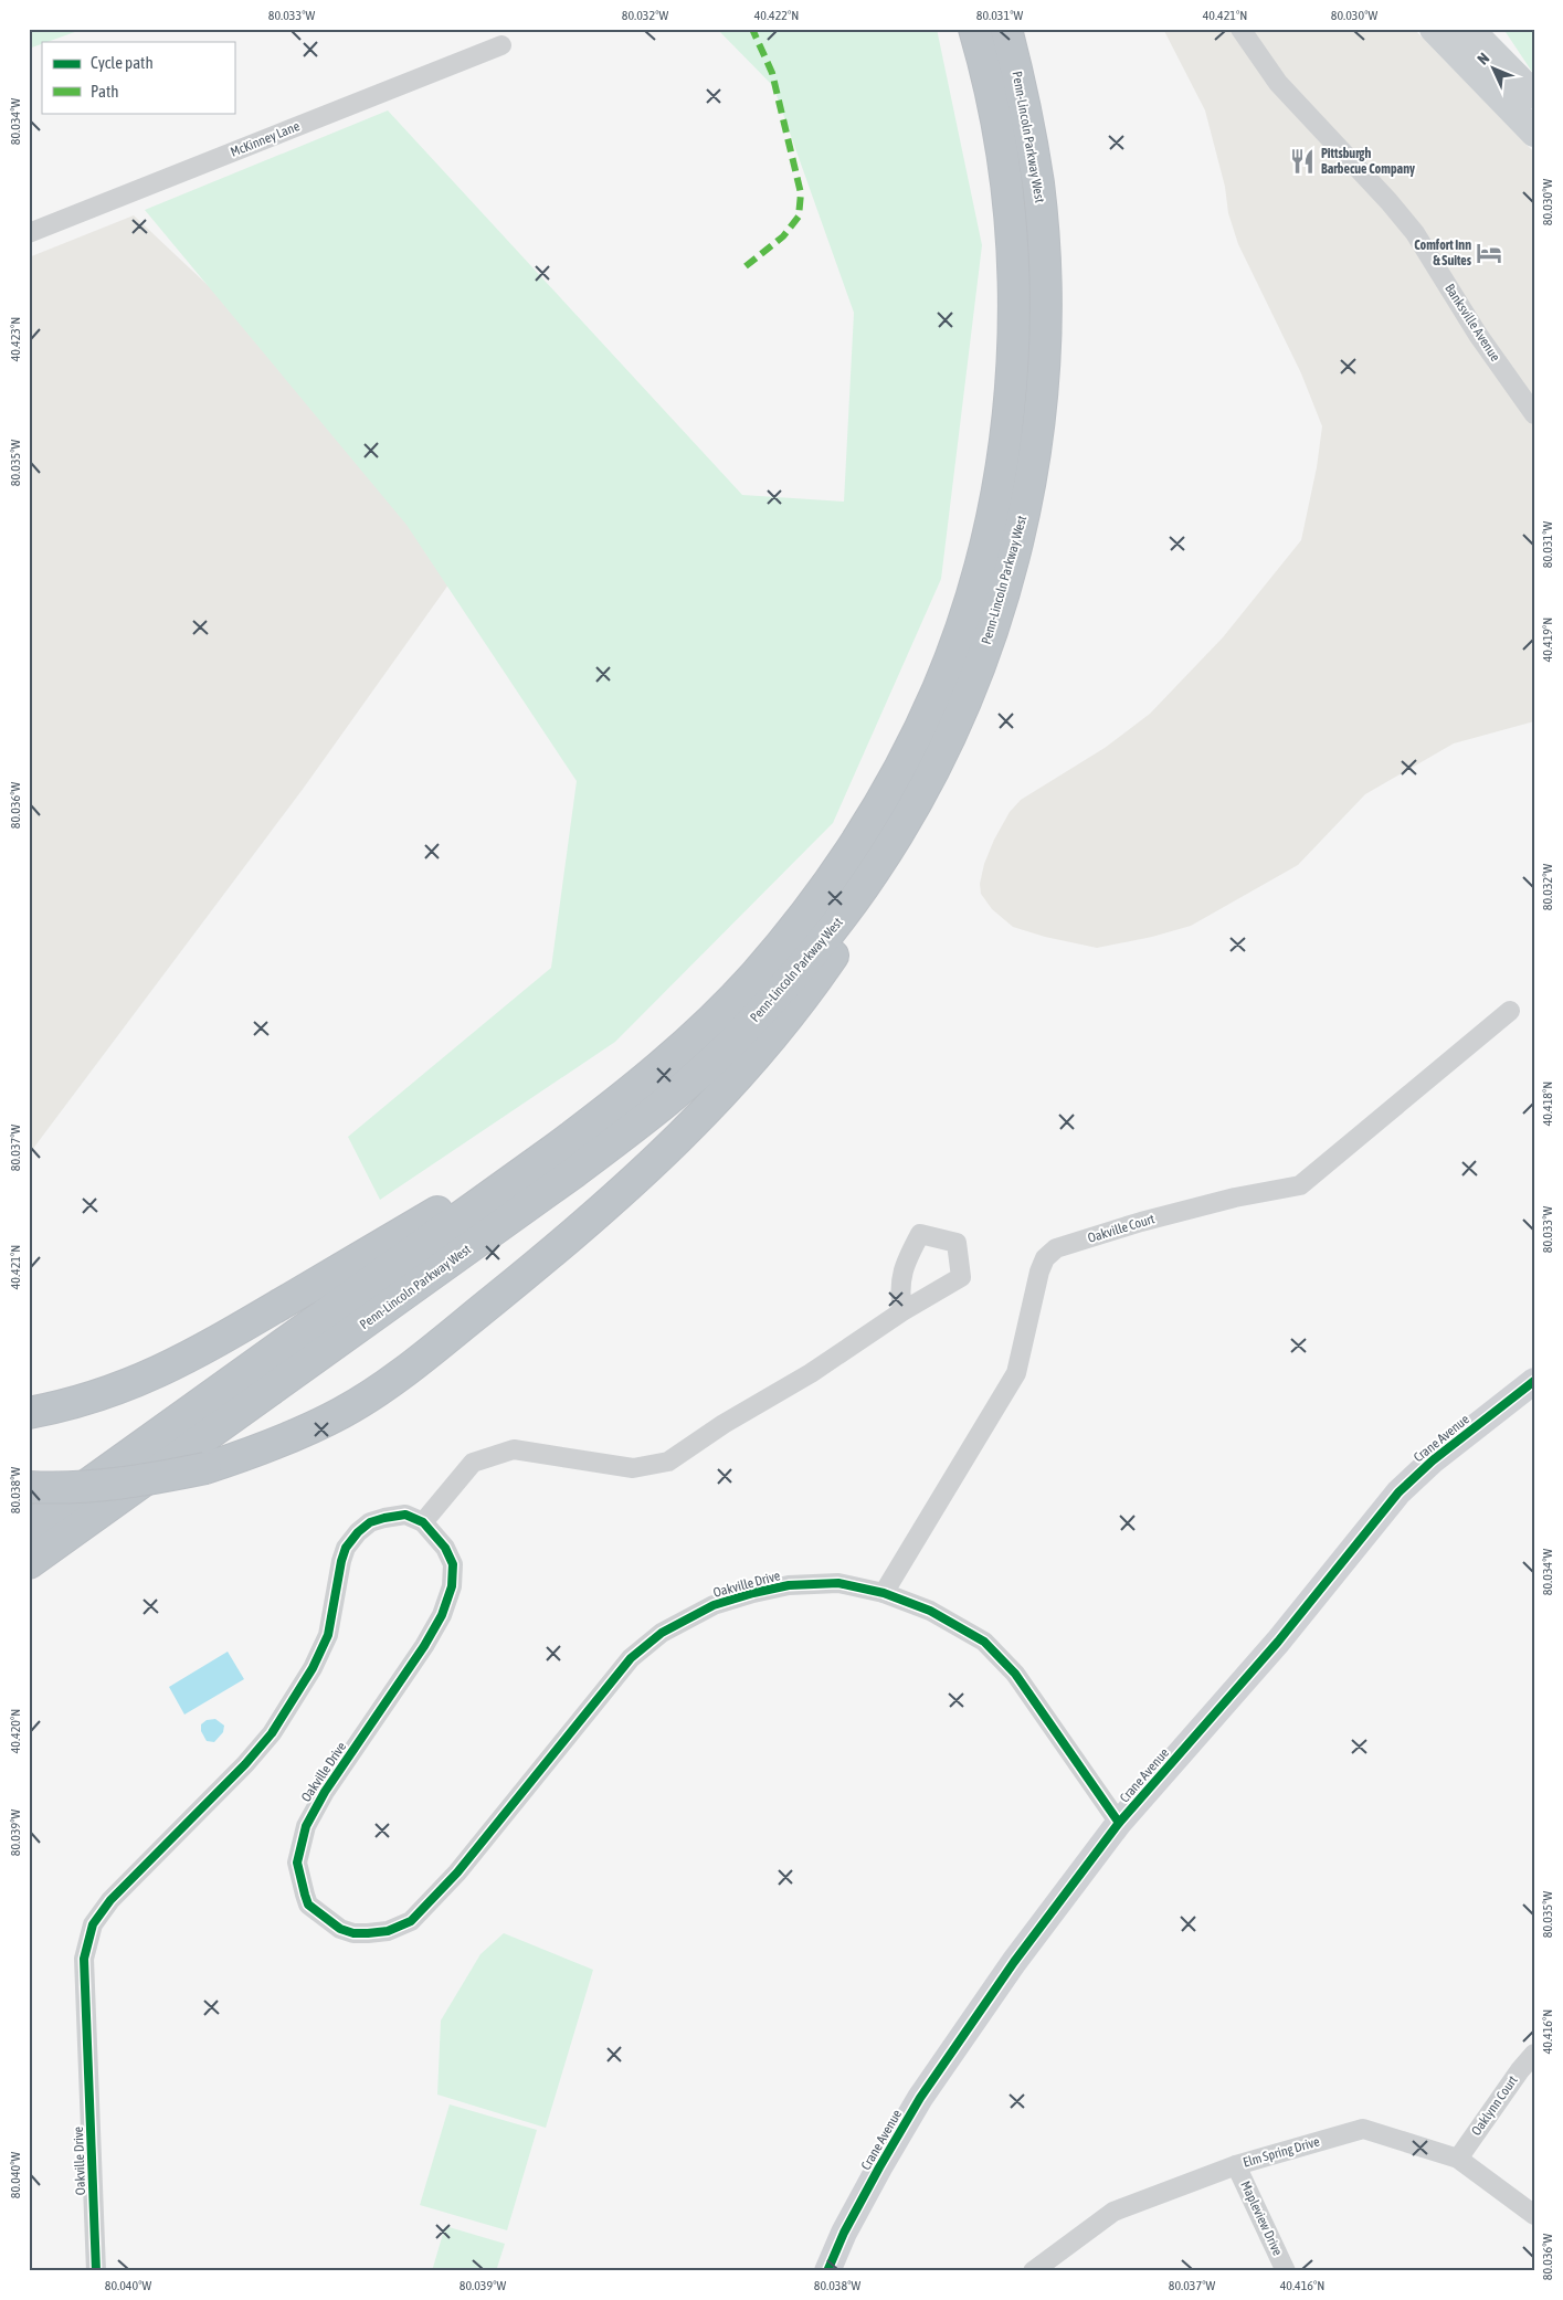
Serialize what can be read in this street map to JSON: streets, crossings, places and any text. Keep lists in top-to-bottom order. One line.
{"streets":{"highway":["Penn-Lincoln Parkway West"],"street":["McKinney Lane","Banksville Avenue","Oakville Court","Crane Avenue","Oakville Drive","Oaklynn Court","Elm Spring Drive","Mapleview Drive"]},"crossings":[["Oakville Court","Oakville Drive"],["Crane Avenue","Oakville Drive"],["Oaklynn Court","Elm Spring Drive"],["Elm Spring Drive","Mapleview Drive"]],"places":{"restaurant":["Pittsburgh Barbecue Company"],"hotel":["Comfort Inn & Suites"]},"legend":["Cycle path","Path"],"north":"top left","coordinates":["80.033°W","80.032°W","40.422°N","80.031°W","40.421°N","80.030°W","80.034°W","40.423°N","80.035°W","40.419°N","80.036°W","40.418°N","80.037°W","80.038°W","40.420°N","80.039°W","40.416°N","80.040°W"]}
